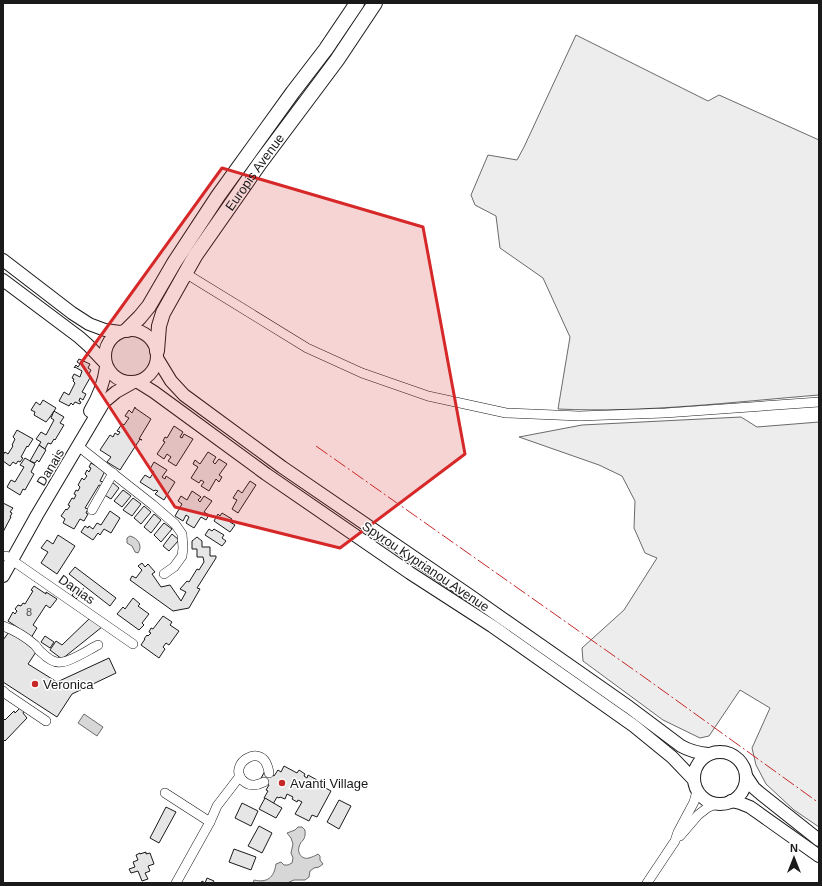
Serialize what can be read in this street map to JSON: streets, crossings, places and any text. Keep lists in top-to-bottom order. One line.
{"streets":{"highway":["Europis Avenue"],"main road":["Danais","Spyrou Kyprianou Avenue"],"street":["Danias"]},"crossings":[["Europis Avenue","Danais"],["Europis Avenue","Spyrou Kyprianou Avenue"],["Danais","Spyrou Kyprianou Avenue"],["Danais","Danias"]],"places":["Veronica","Avanti Village"],"house_numbers":["8"],"north":"top"}
